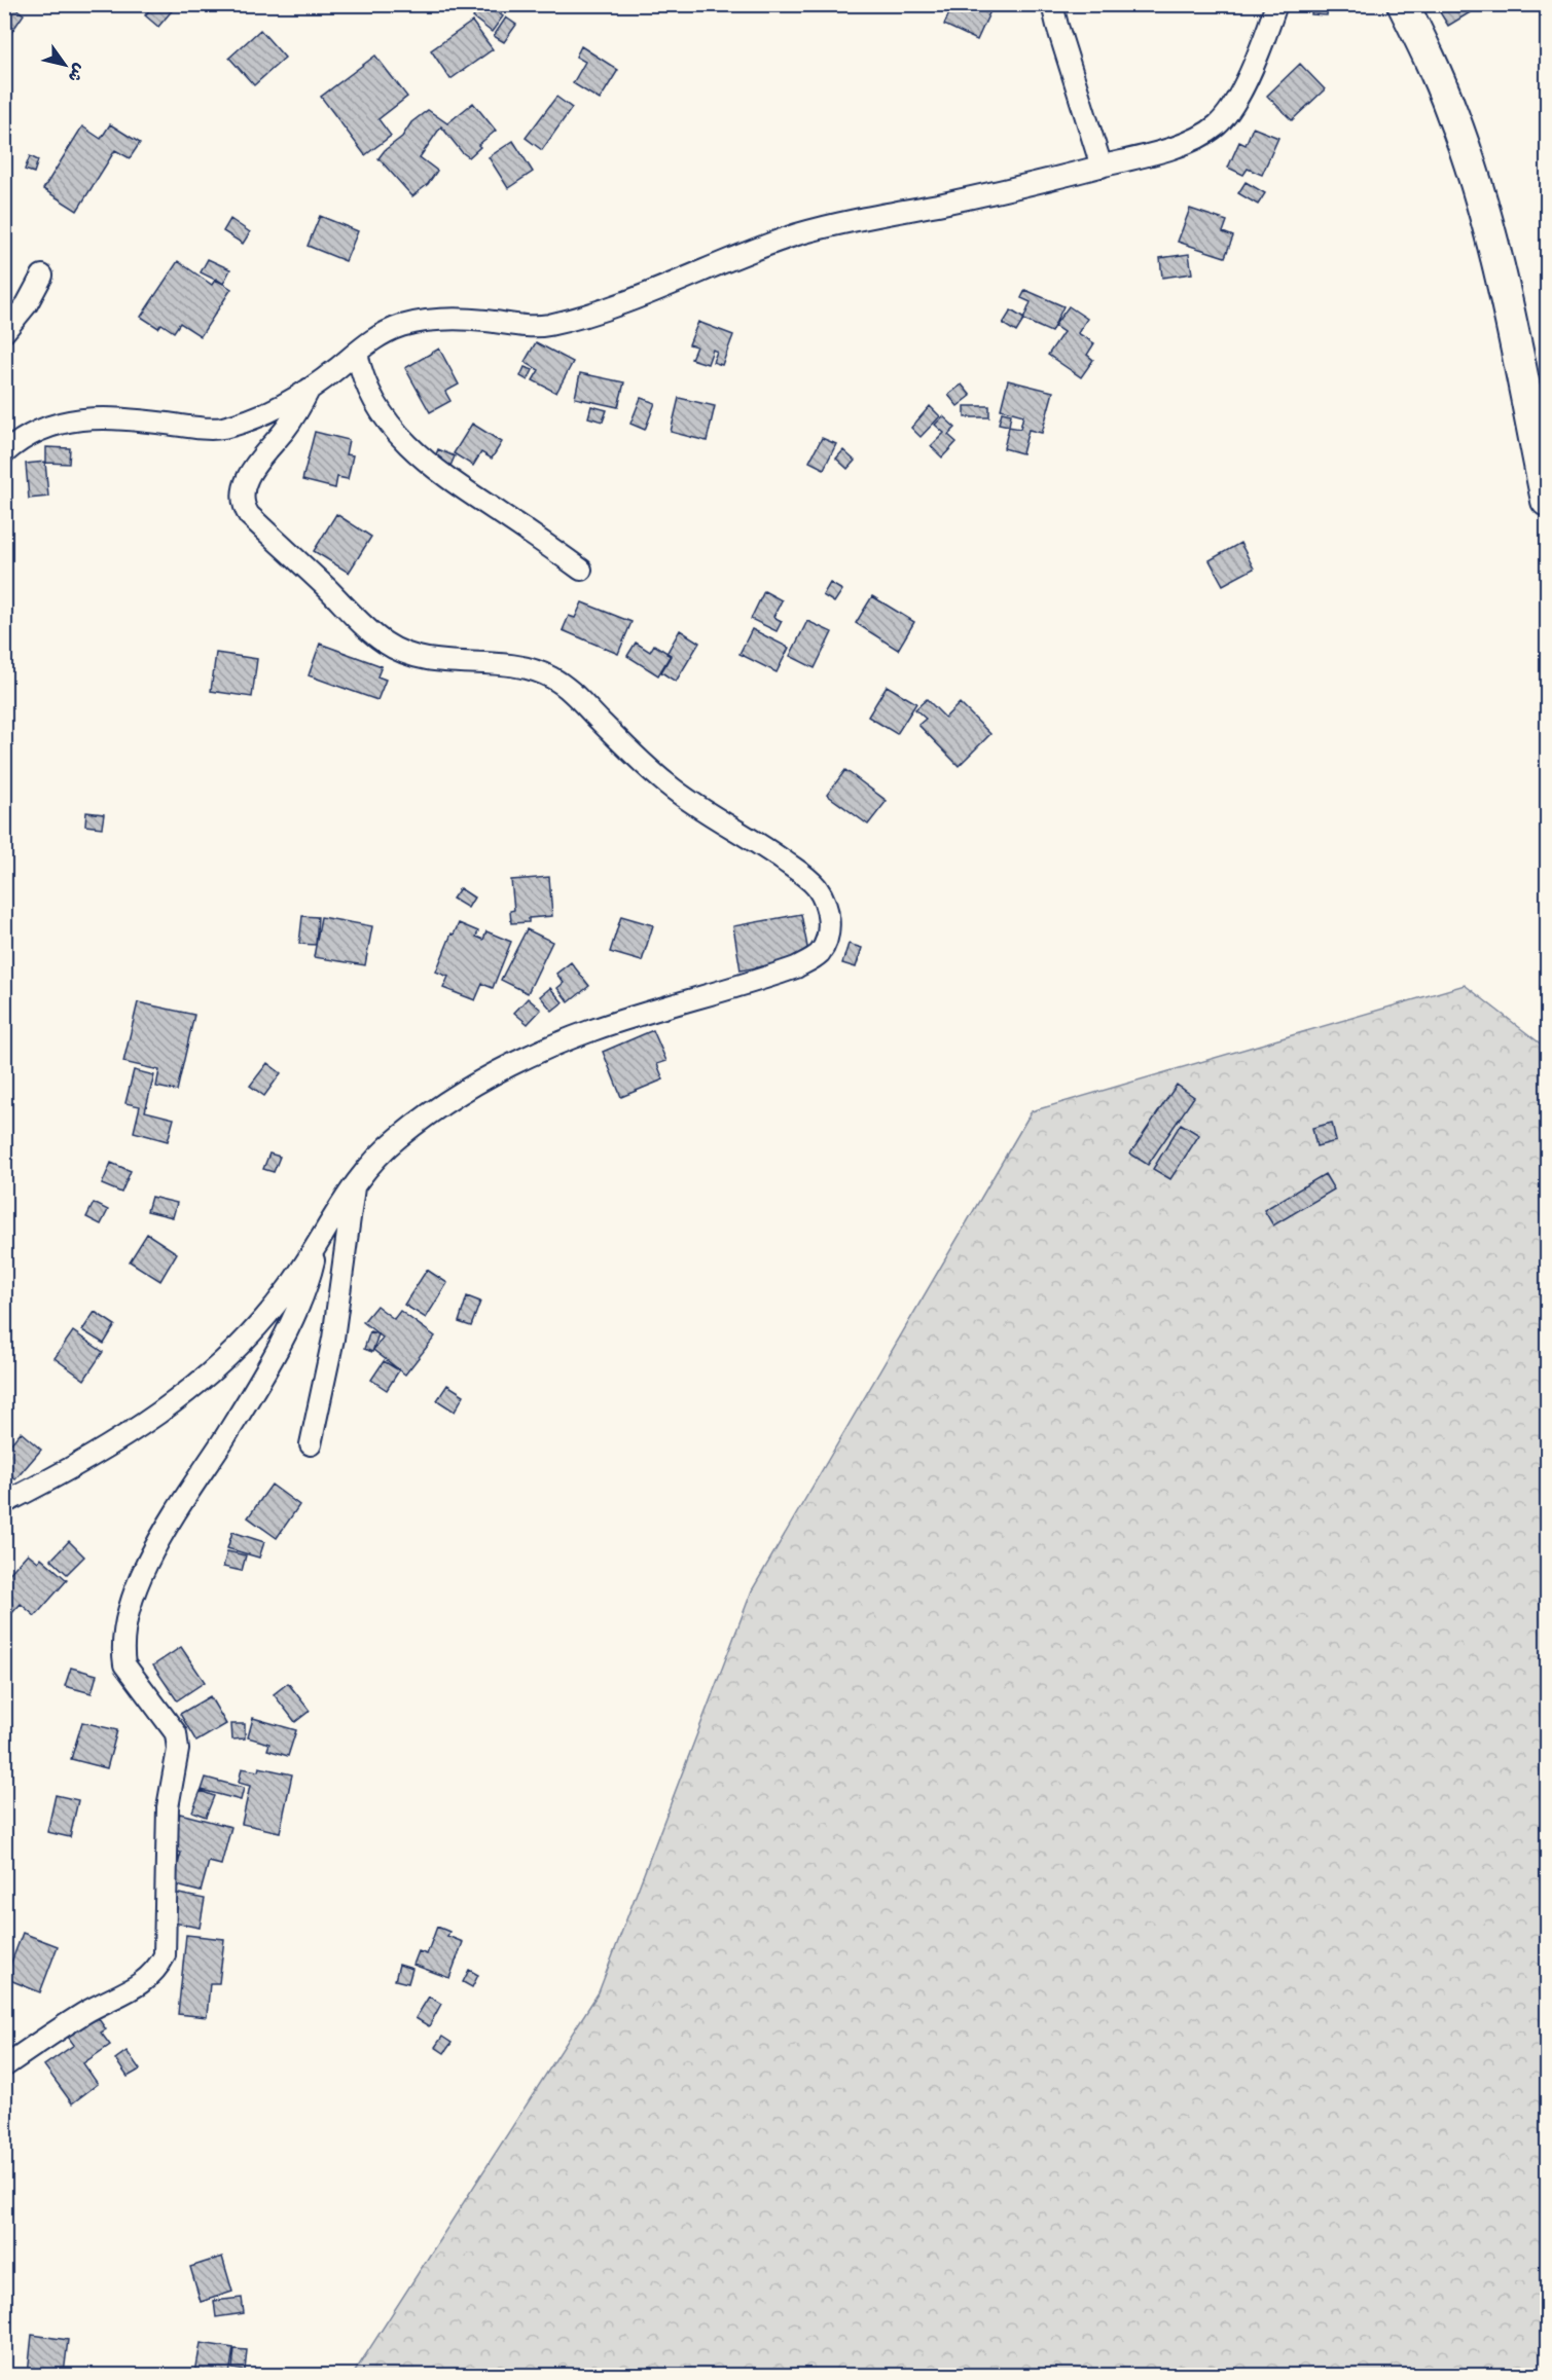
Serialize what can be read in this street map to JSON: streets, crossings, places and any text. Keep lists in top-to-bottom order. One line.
{"north":"bottom right"}
